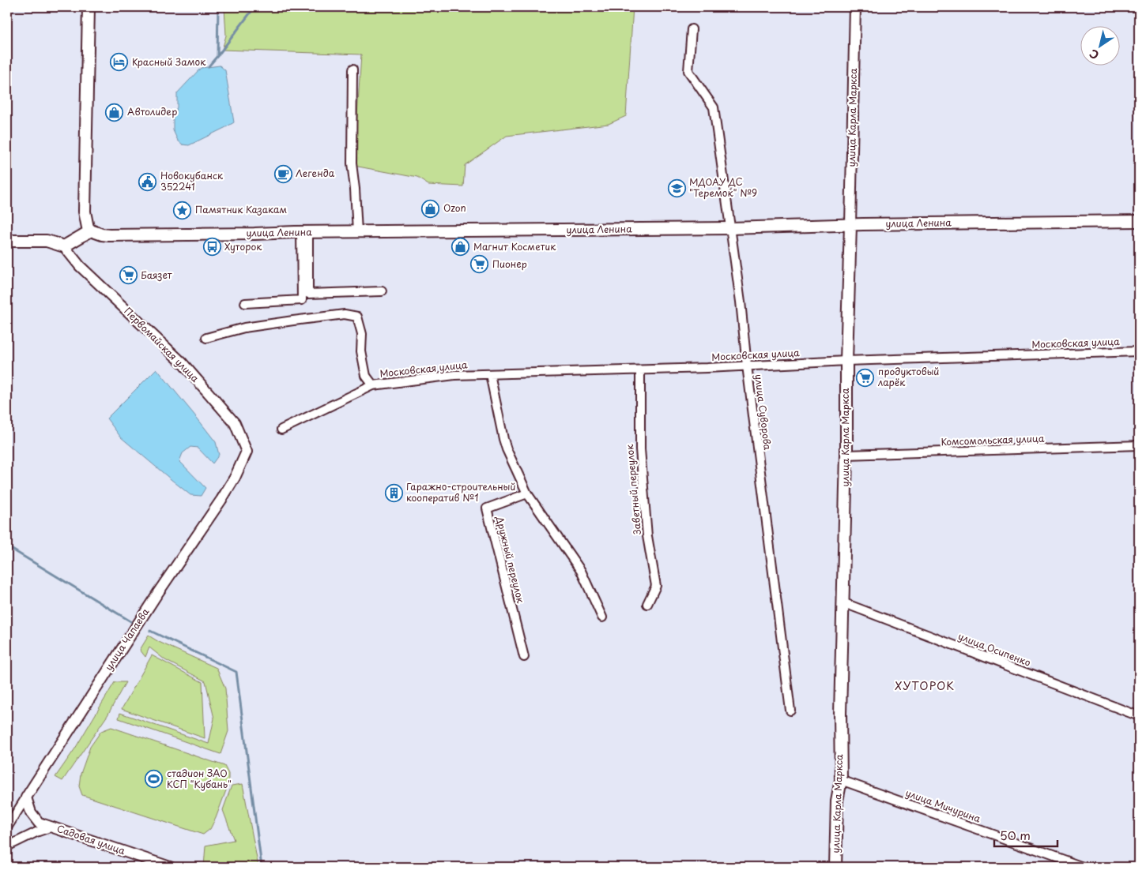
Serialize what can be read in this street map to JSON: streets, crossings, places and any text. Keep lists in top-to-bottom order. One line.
{"streets":{"main road":["улица Карла Маркса","улица Ленина"],"street":["Московская улица","Первомайская улица","улица Суворова","Комсомольская улица","Заветный переулок","Дружный переулок","улица Чапаева","улица Осипенко","улица Мичурина","Садовая улица"]},"crossings":[["улица Карла Маркса","улица Ленина"],["улица Карла Маркса","Московская улица"],["улица Карла Маркса","Комсомольская улица"],["улица Карла Маркса","улица Осипенко"],["улица Карла Маркса","улица Мичурина"],["улица Ленина","улица Суворова"],["Московская улица","улица Суворова"],["Московская улица","Заветный переулок"],["Первомайская улица","улица Чапаева"],["улица Чапаева","Садовая улица"]],"districts":["ХУТОРОК"],"places":{"hotel":["Красный Замок"],"shop":["Автолидер","Ozon","Магнит Косметик"],"cafe":["Легенда"],"public building":["Новокубанск 352241"],"school or university":["МДОАУ ДС \"Теремок\" №9"],"place":["Памятник Казакам"],"bus stop":["Хуторок"],"supermarket":["Пионер","Баязет","продуктовый ларёк"],"building":["Гаражно-строительный кооператив №1"],"sports":["стадион ЗАО КСП \"Кубань\""]},"scale_bar":"50 m","north":"bottom left"}
